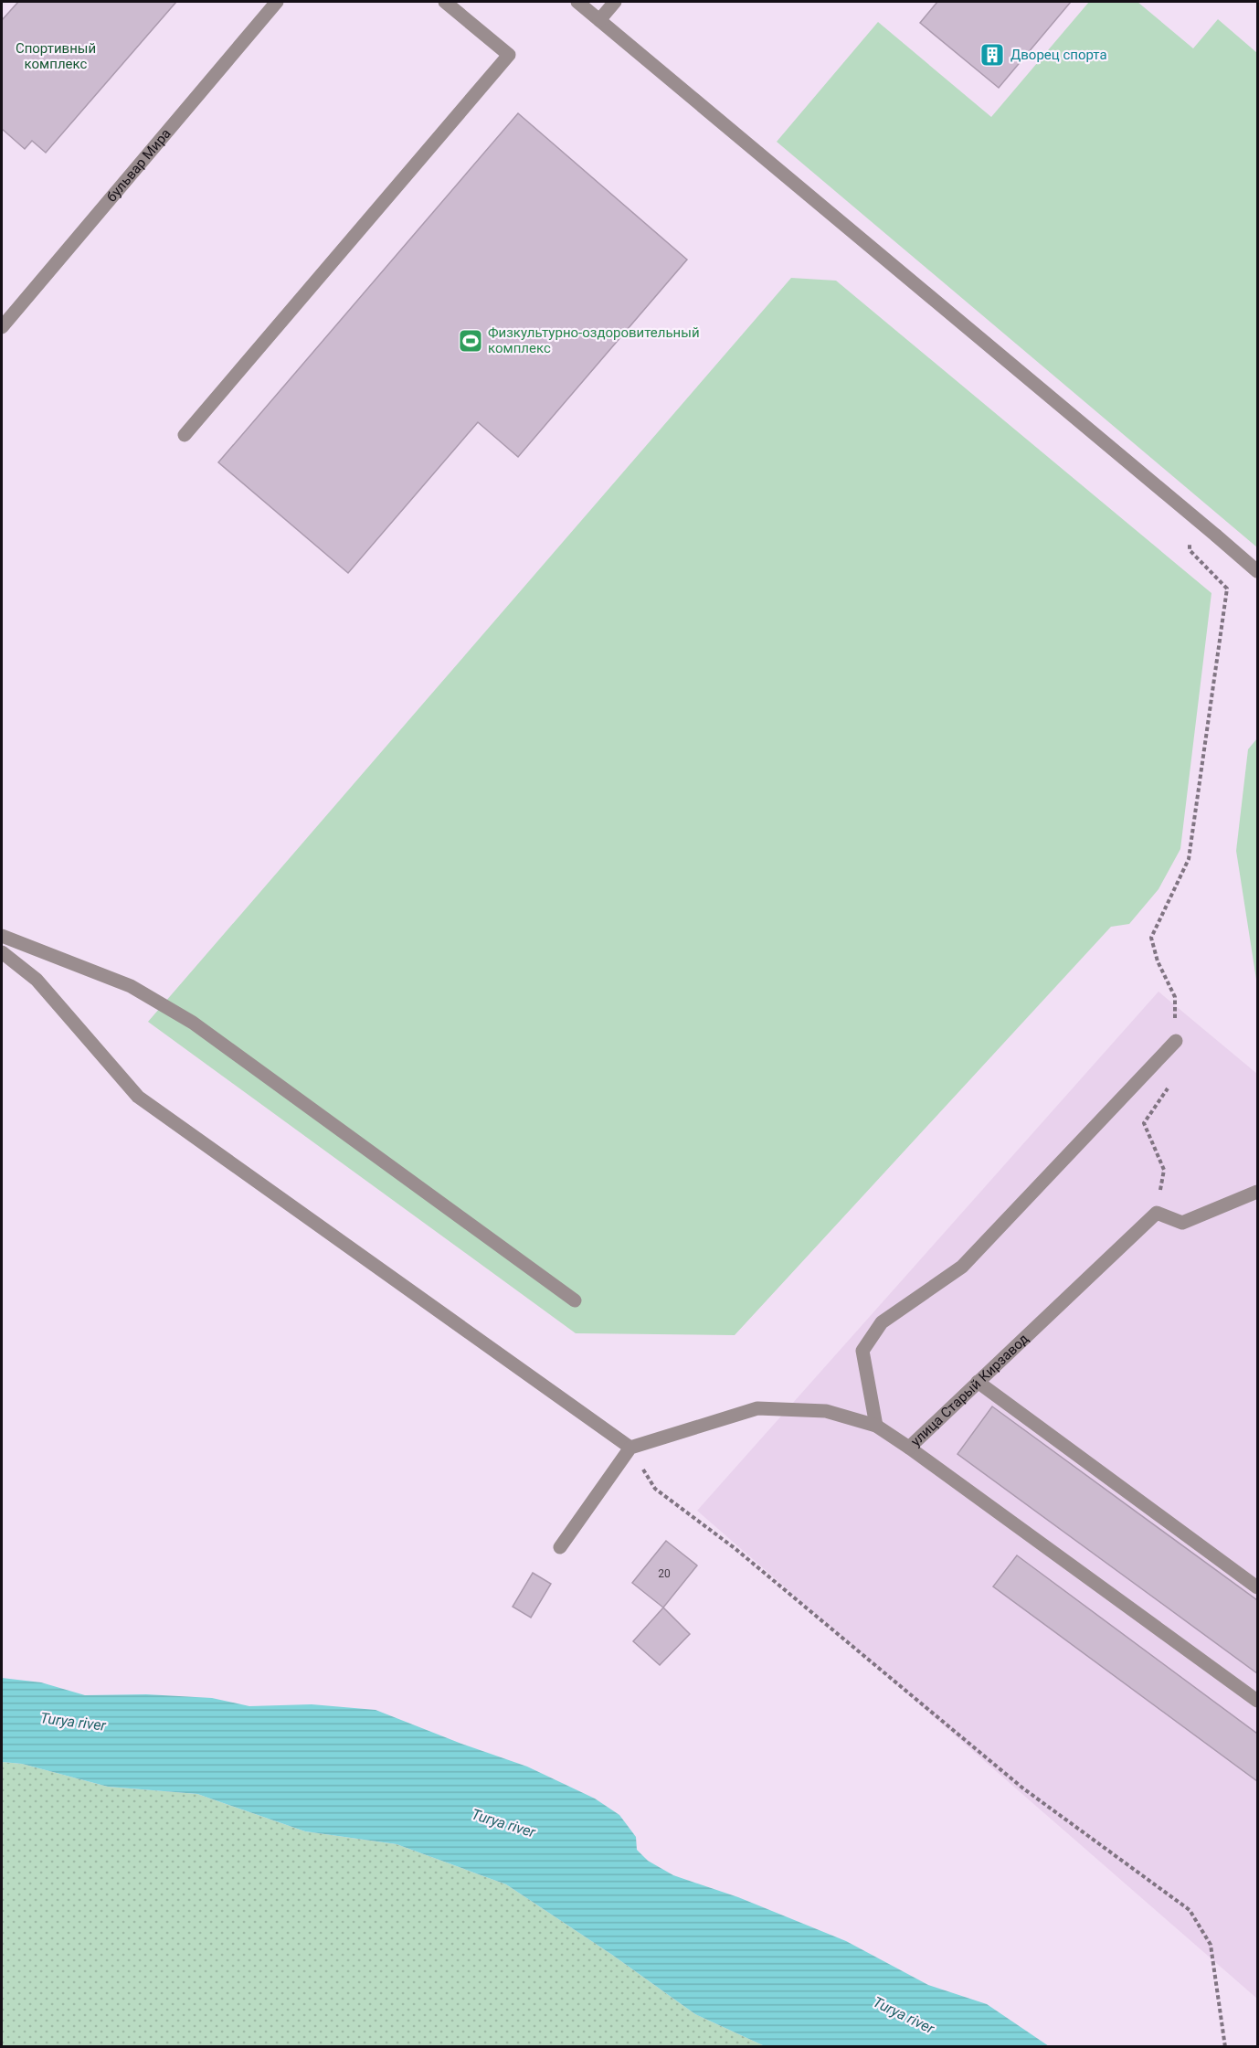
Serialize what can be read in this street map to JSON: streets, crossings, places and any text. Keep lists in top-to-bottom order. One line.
{"streets":{"street":["бульвар Мира","улица Старый Кирзавод"]},"water":["Turya river"],"parks":["Спортивный комплекс"],"places":{"building":["Дворец спорта"],"sports":["Физкультурно-оздоровительный комплекс"]},"house_numbers":["20"]}
